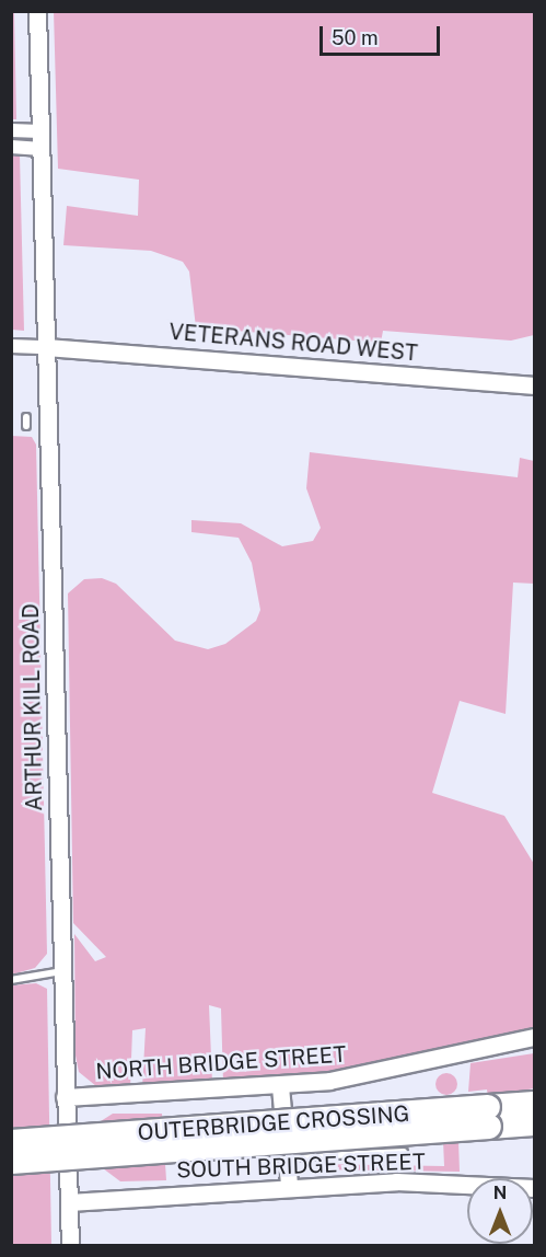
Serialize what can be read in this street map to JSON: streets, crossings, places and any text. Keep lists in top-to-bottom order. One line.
{"streets":{"highway":["OUTERBRIDGE CROSSING"],"street":["VETERANS ROAD WEST","ARTHUR KILL ROAD","NORTH BRIDGE STREET","SOUTH BRIDGE STREET"]},"crossings":[["VETERANS ROAD WEST","ARTHUR KILL ROAD"],["ARTHUR KILL ROAD","NORTH BRIDGE STREET"],["ARTHUR KILL ROAD","SOUTH BRIDGE STREET"]],"scale_bar":"50 m","north":"top"}
